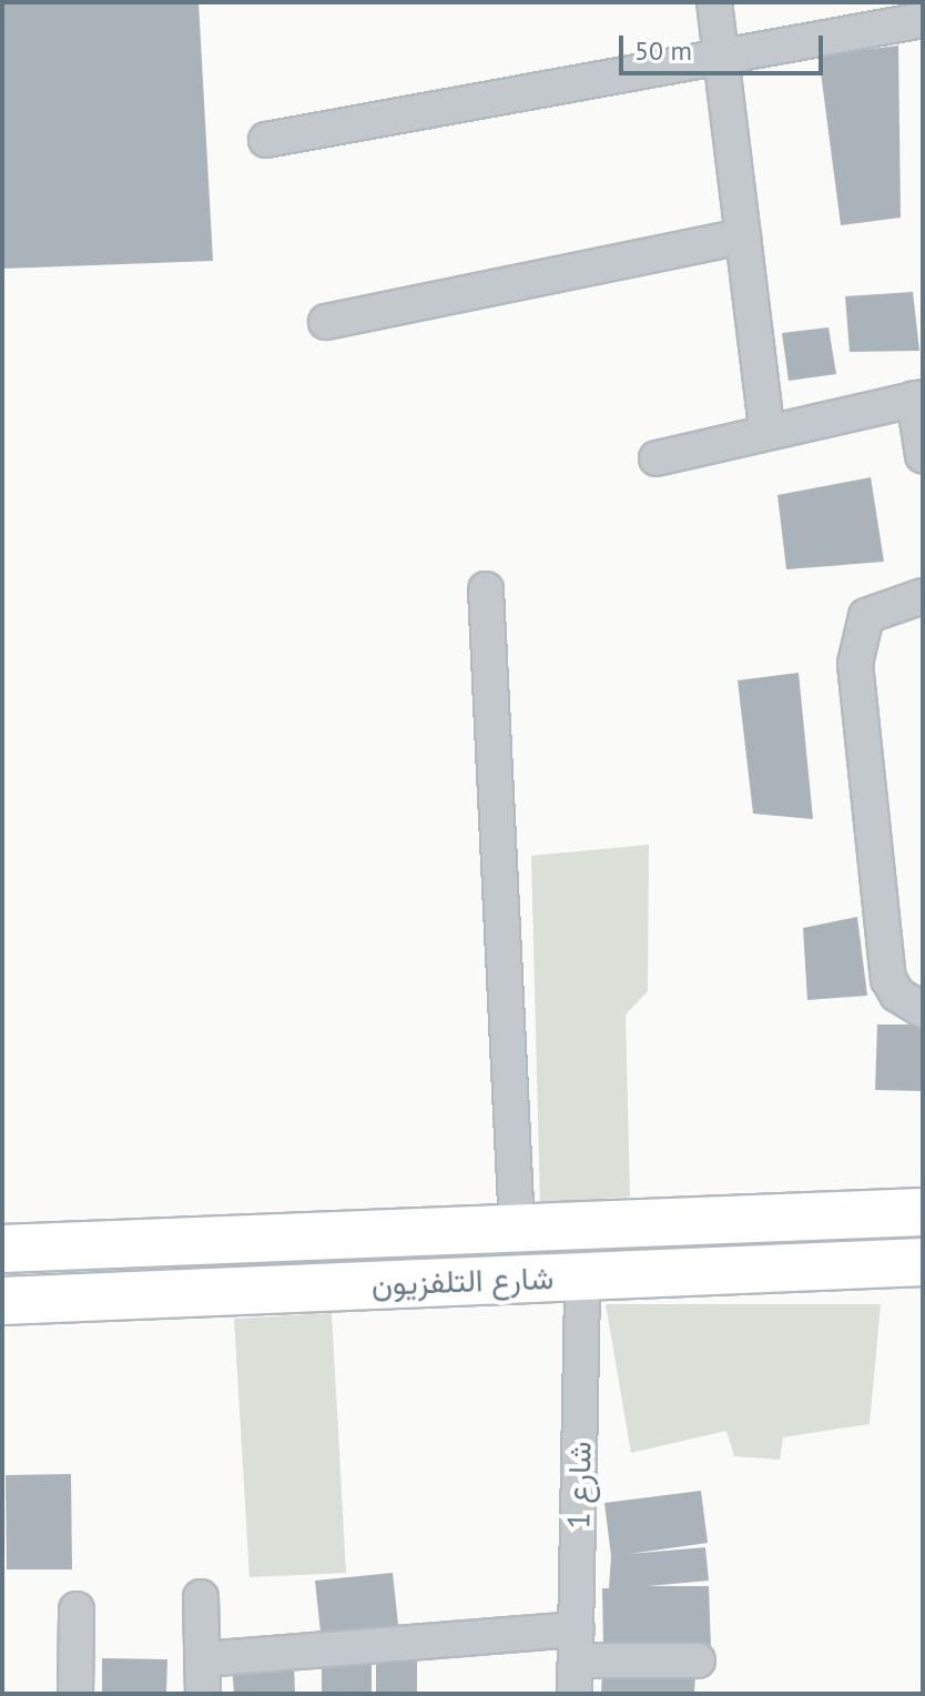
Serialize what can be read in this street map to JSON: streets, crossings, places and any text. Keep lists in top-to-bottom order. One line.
{"streets":{"main road":["شارع التلفزيون"],"street":["شارع 1"]},"crossings":[["شارع التلفزيون","شارع 1"]],"scale_bar":"50 m"}
